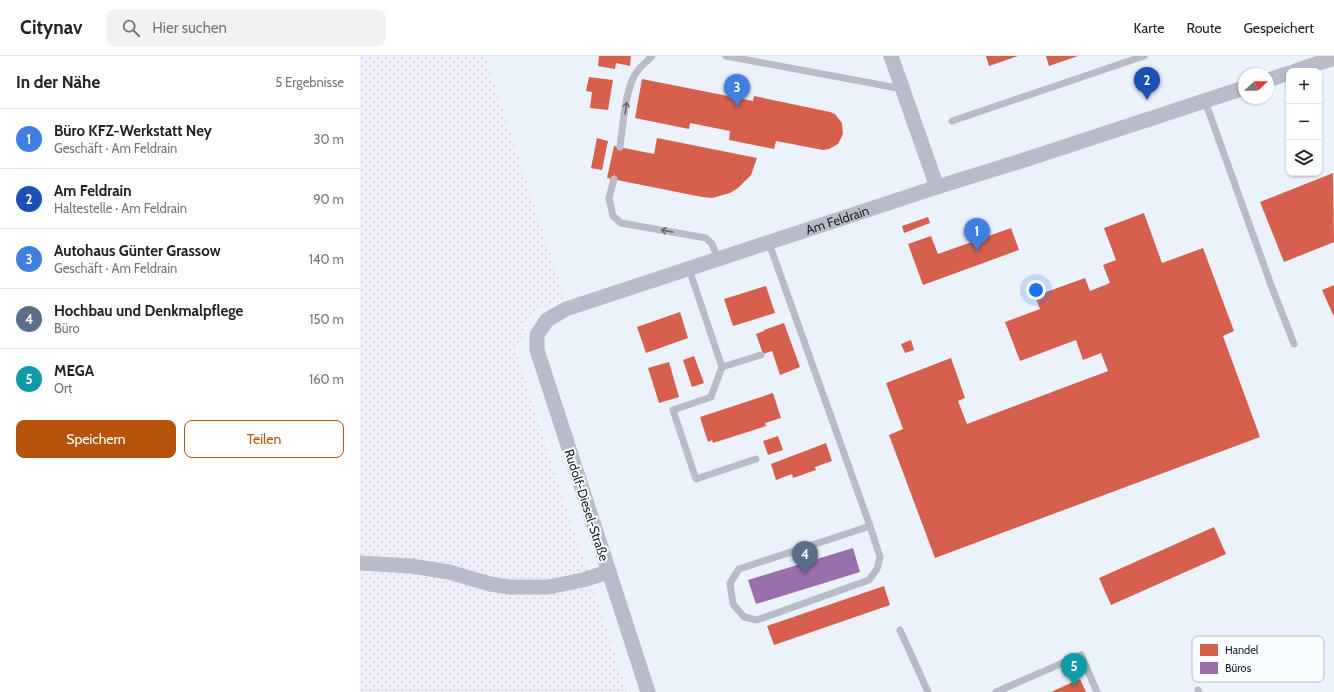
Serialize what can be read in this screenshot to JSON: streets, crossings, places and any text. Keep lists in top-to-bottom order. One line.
{"streets":{"street":["Am Feldrain","Rudolf-Diesel-Straße"]},"crossings":[["Am Feldrain","Rudolf-Diesel-Straße"]],"legend":["Handel","Büros"],"north":"right","page":{"header":"Citynav","search":"Hier suchen","nav":["Karte","Route","Gespeichert"],"heading":["In der Nähe","5 Ergebnisse"],"pins":["2","3","1","4","5"],"map_buttons":["+","−"],"list":[{"mark":"1","name":"Büro KFZ-Werkstatt Ney","note":"Geschäft · Am Feldrain","value":"30 m"},{"mark":"2","name":"Am Feldrain","note":"Haltestelle · Am Feldrain","value":"90 m"},{"mark":"3","name":"Autohaus Günter Grassow","note":"Geschäft · Am Feldrain","value":"140 m"},{"mark":"4","name":"Hochbau und Denkmalpflege","note":"Büro","value":"150 m"},{"mark":"5","name":"MEGA","note":"Ort","value":"160 m"}],"buttons":["Speichern","Teilen"]}}
